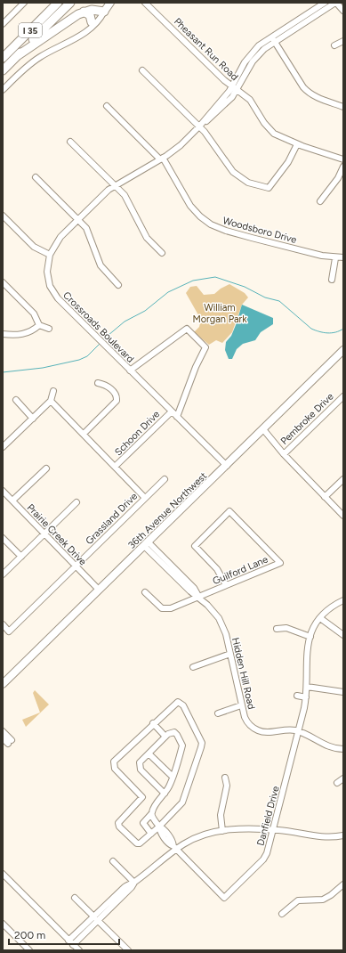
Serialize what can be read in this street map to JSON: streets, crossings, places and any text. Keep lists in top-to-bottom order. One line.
{"streets":{"highway":["I 35"],"main road":["36th Avenue Northwest"],"street":["Pheasant Run Road","Woodsboro Drive","Crossroads Boulevard","Pembroke Drive","Schoon Drive","Grassland Drive","Prairie Creek Drive","Guilford Lane","Hidden Hill Road","Danfield Drive"]},"crossings":[["Pheasant Run Road","Crossroads Boulevard"],["Woodsboro Drive","Crossroads Boulevard"],["Crossroads Boulevard","Schoon Drive"],["Crossroads Boulevard","36th Avenue Northwest"],["Schoon Drive","Grassland Drive"],["36th Avenue Northwest","Prairie Creek Drive"],["36th Avenue Northwest","Hidden Hill Road"],["Grassland Drive","Prairie Creek Drive"],["Guilford Lane","Hidden Hill Road"],["Hidden Hill Road","Danfield Drive"]],"parks":["William Morgan Park"],"scale_bar":"200 m"}
